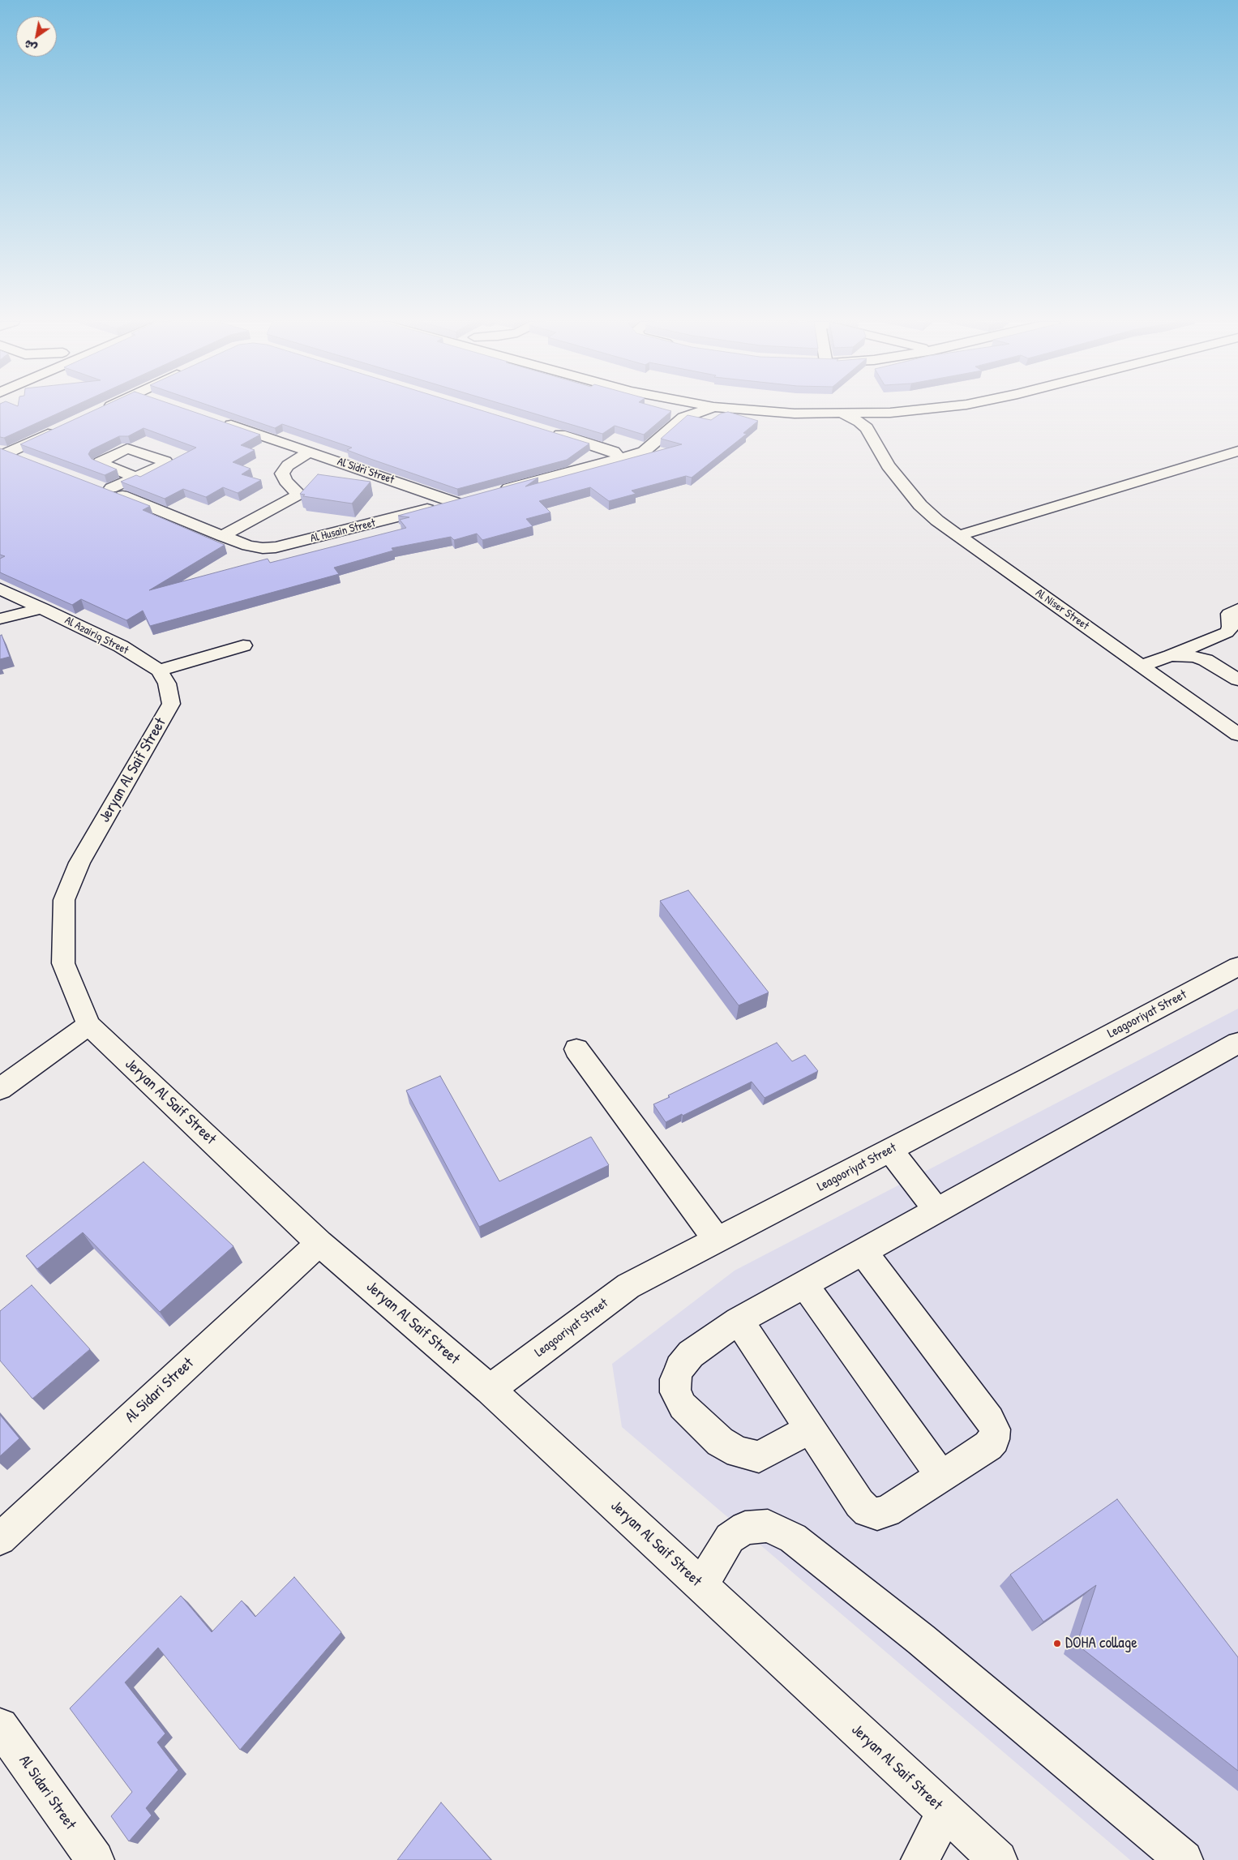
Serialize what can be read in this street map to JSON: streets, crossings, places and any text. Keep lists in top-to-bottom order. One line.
{"streets":{"street":["Al Sidri Street","Al Husain Street","Al Niser Street","Al Azairiq Street","Jeryan Al Saif Street","Leagooriyat Street","Al Sidari Street"]},"crossings":[["Al Sidri Street","Al Husain Street"],["Al Azairiq Street","Jeryan Al Saif Street"],["Jeryan Al Saif Street","Leagooriyat Street"],["Jeryan Al Saif Street","Al Sidari Street"]],"places":["DOHA collage"],"north":"bottom left"}
